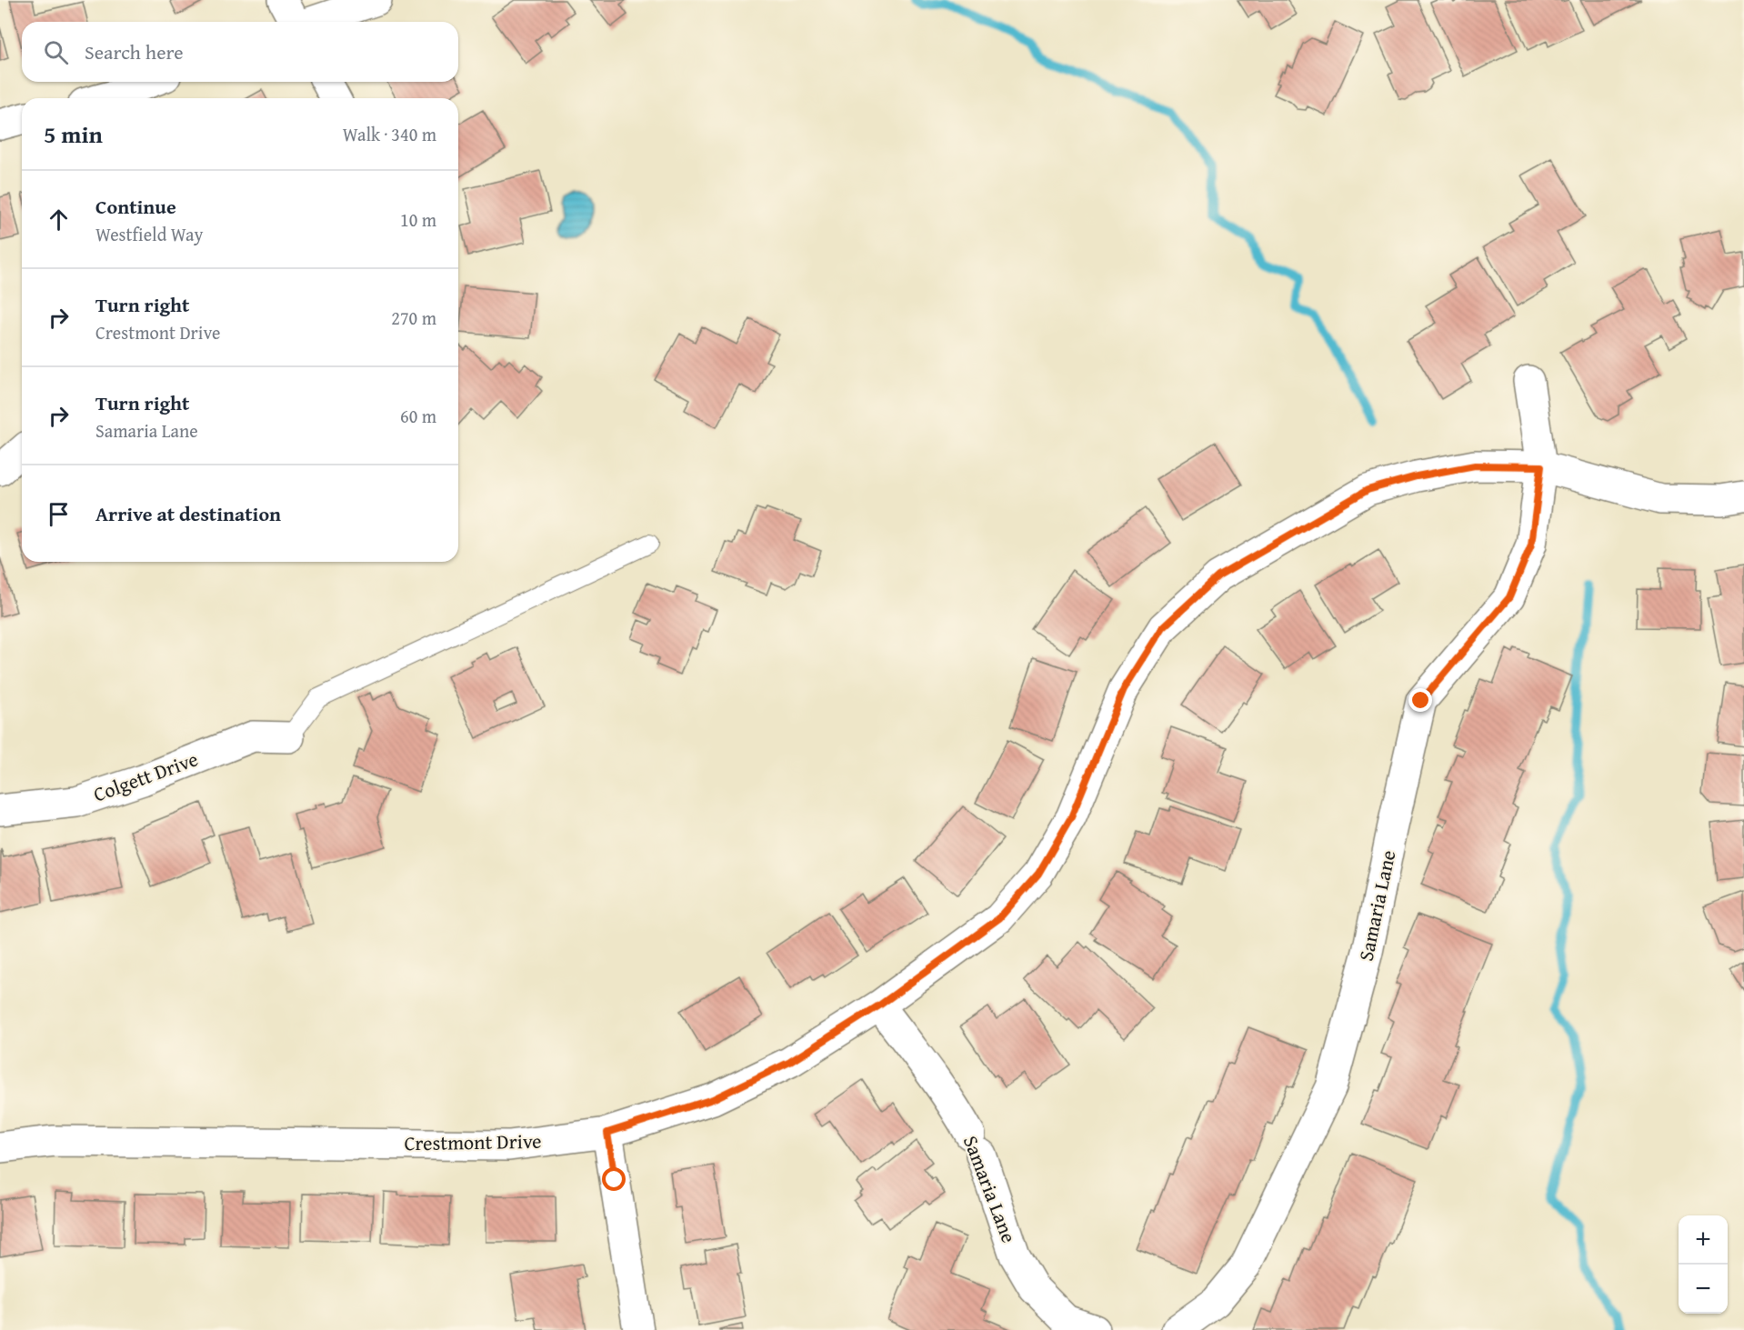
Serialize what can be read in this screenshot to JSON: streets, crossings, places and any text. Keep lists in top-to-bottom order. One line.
{"streets":{"street":["Colgett Drive","Samaria Lane","Crestmont Drive"]},"crossings":[["Samaria Lane","Crestmont Drive"]],"page":{"search":"Search here","heading":["5 min","Walk · 340 m"],"list":[["Continue","Westfield Way","10 m"],["Turn right","Crestmont Drive","270 m"],["Turn right","Samaria Lane","60 m"],"Arrive at destination"],"map_buttons":["+","−"]}}
